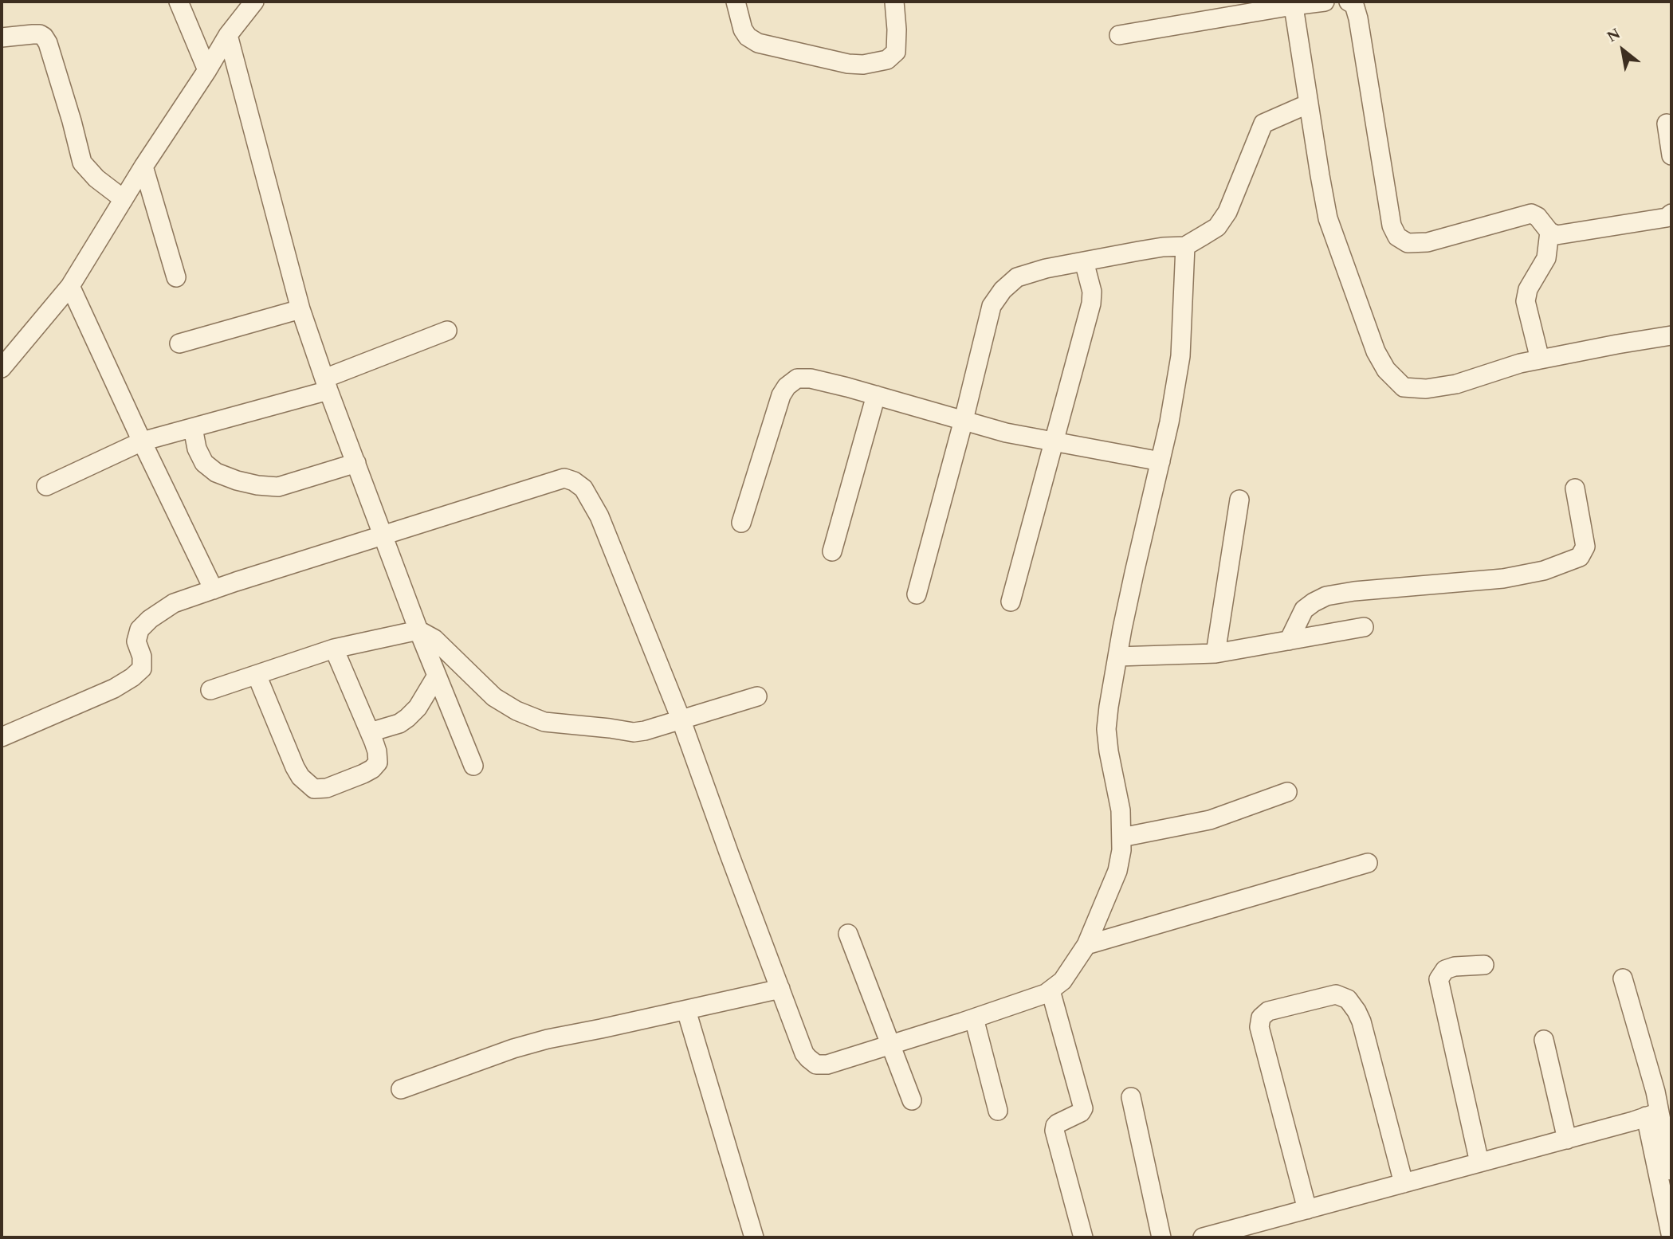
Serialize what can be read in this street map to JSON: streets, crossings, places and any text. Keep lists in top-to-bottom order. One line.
{"north":"top left"}
